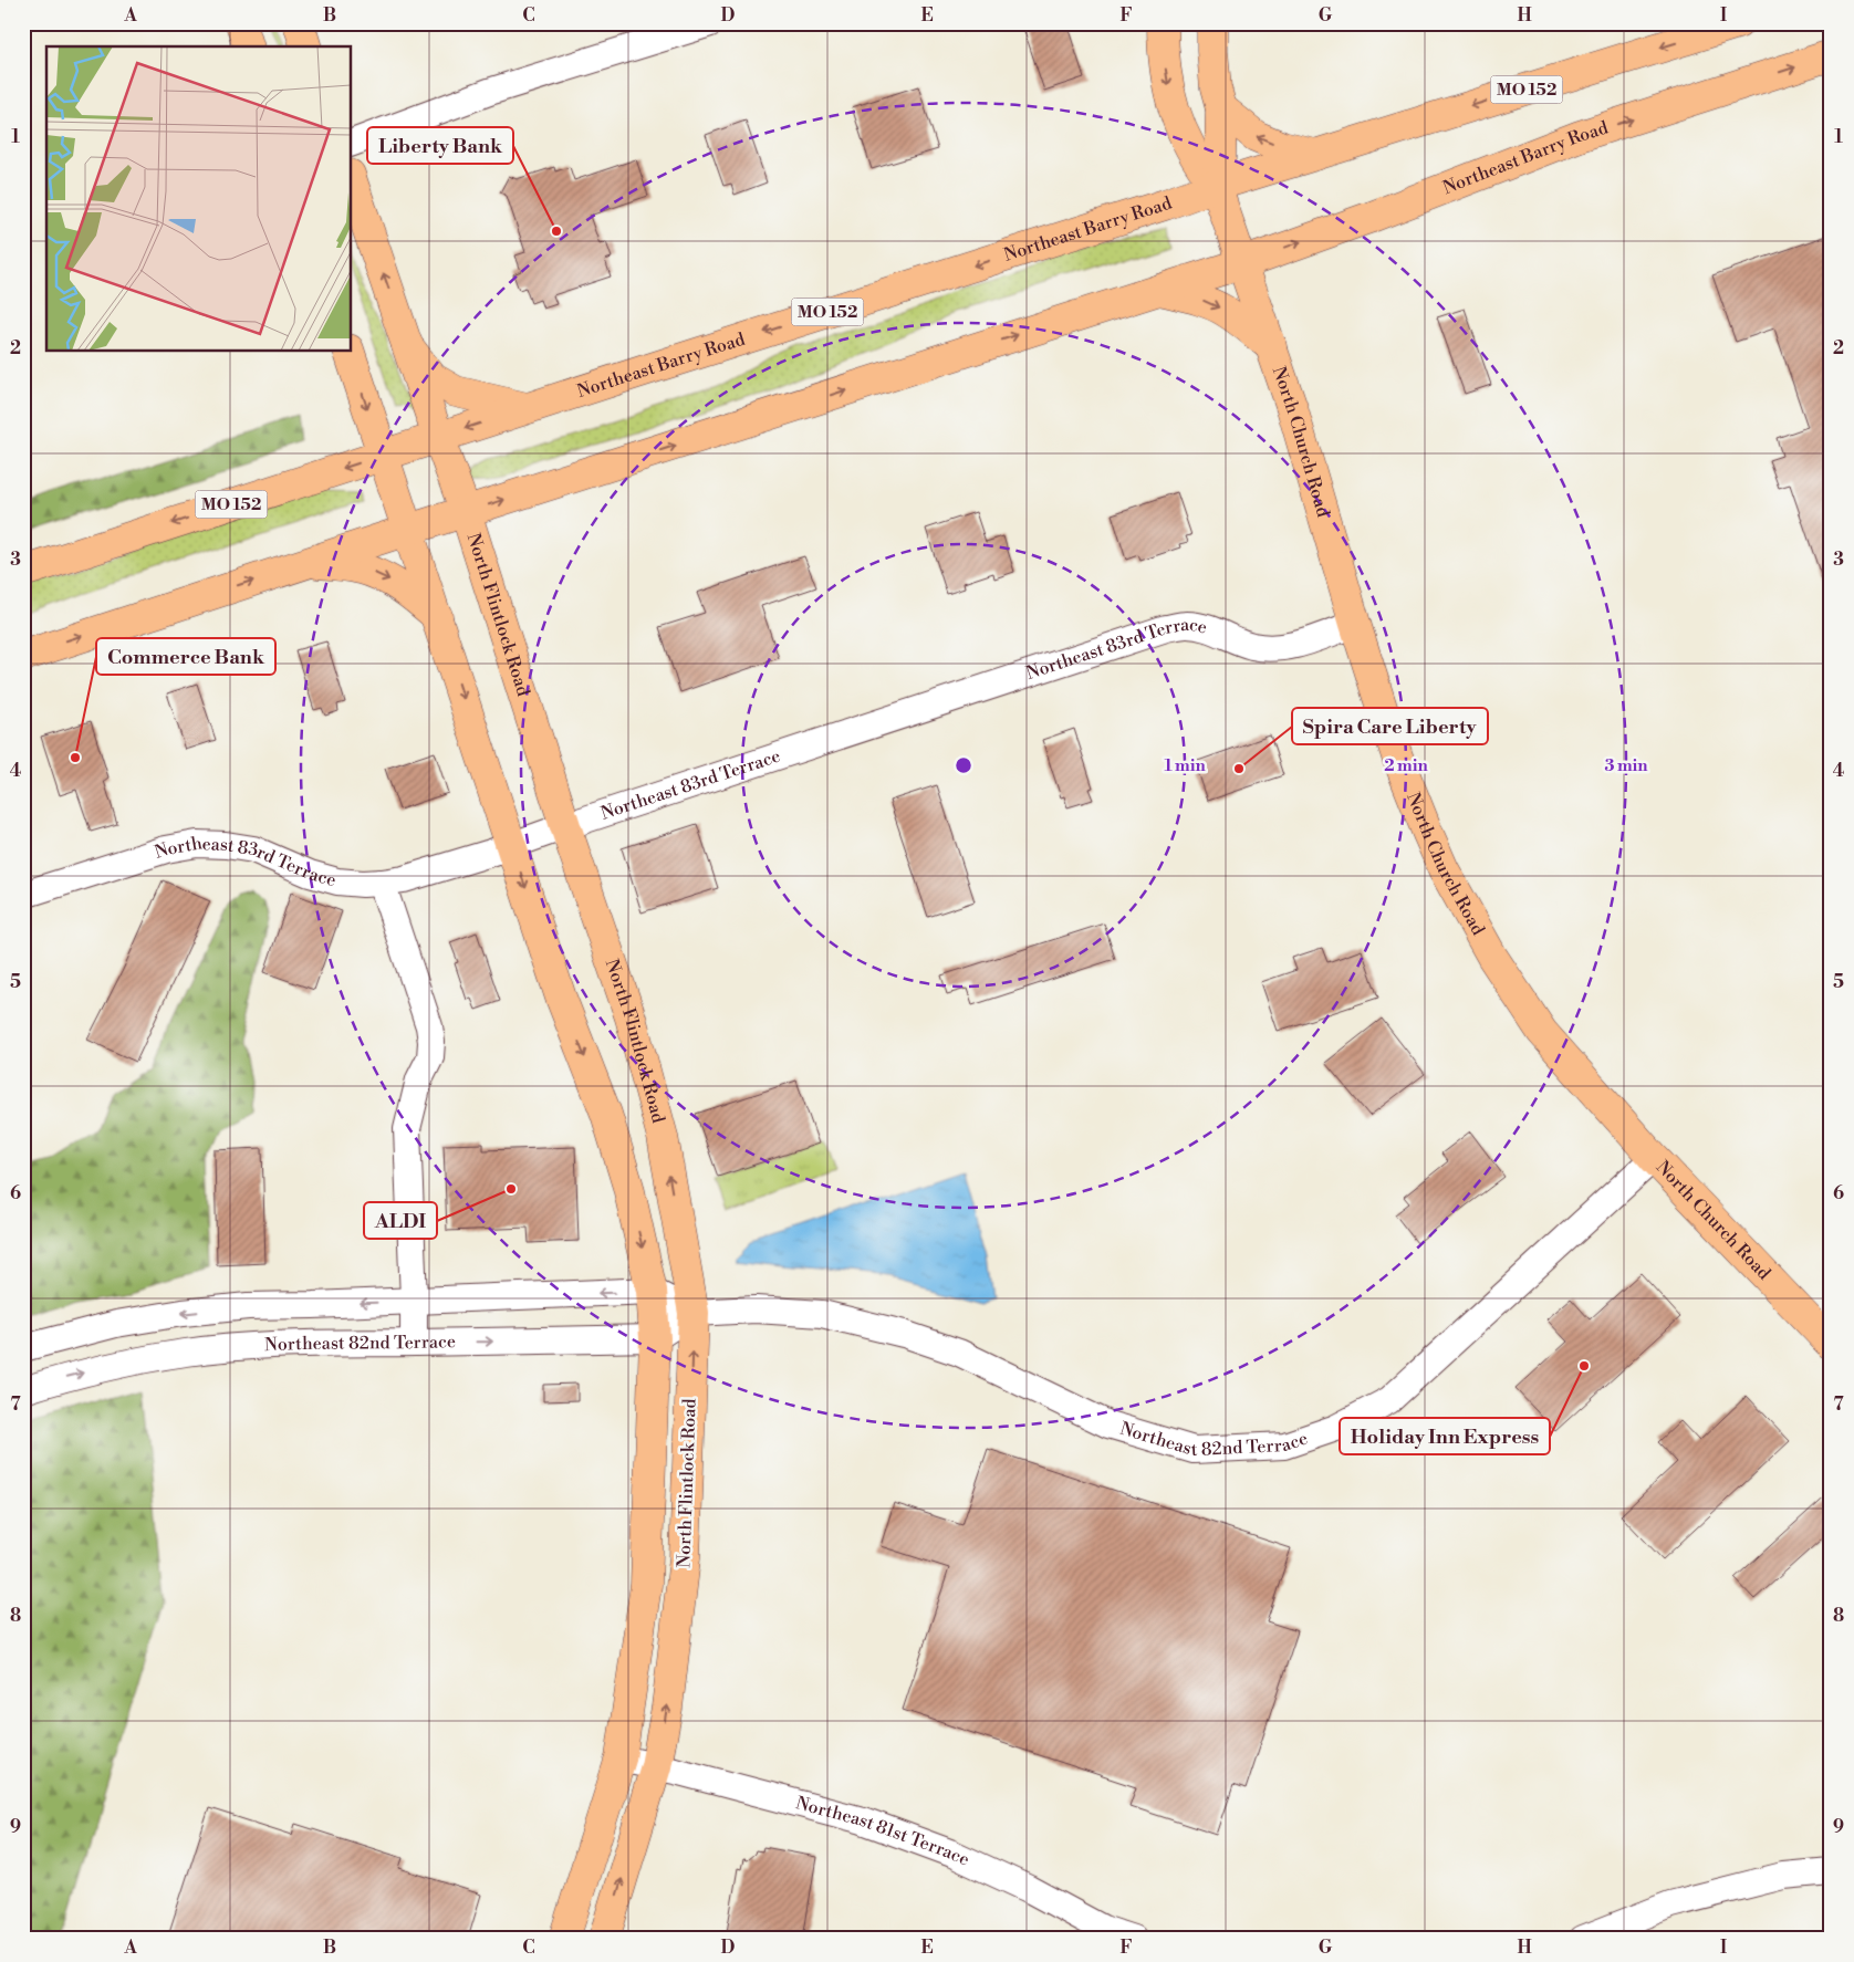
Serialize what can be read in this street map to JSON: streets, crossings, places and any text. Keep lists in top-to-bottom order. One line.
{"streets":{"main road":["MO 152","Northeast Barry Road","North Church Road","North Flintlock Road"],"street":["Northeast 83rd Terrace","Northeast 82nd Terrace","Northeast 81st Terrace"]},"crossings":[["MO 152","Northeast Barry Road"],["MO 152","North Flintlock Road"],["Northeast Barry Road","North Church Road"],["Northeast Barry Road","North Flintlock Road"],["North Church Road","Northeast 83rd Terrace"],["North Church Road","Northeast 82nd Terrace"],["North Flintlock Road","Northeast 83rd Terrace"],["North Flintlock Road","Northeast 82nd Terrace"],["North Flintlock Road","Northeast 81st Terrace"]],"places":["Liberty Bank","Commerce Bank","Spira Care Liberty","ALDI","Holiday Inn Express"],"grid":{"columns":["A","B","C","D","E","F","G","H","I"],"rows":["1","2","3","4","5","6","7","8","9"]},"rings":["1 min","2 min","3 min"]}
